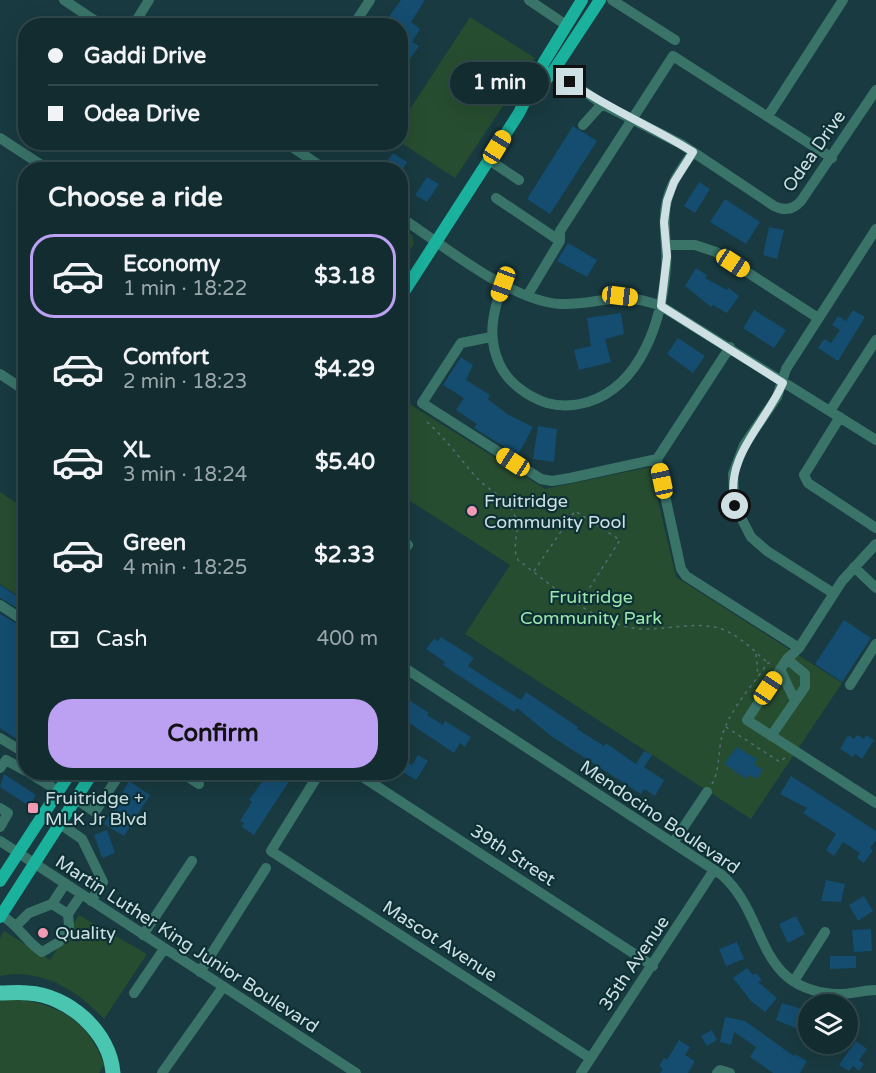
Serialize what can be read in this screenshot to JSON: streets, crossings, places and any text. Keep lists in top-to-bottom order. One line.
{"streets":{"street":["Odea Drive","Mendocino Boulevard","39th Street","Mascot Avenue","Martin Luther King Junior Boulevard","35th Avenue"]},"crossings":[["Mendocino Boulevard","35th Avenue"],["39th Street","35th Avenue"],["Mascot Avenue","35th Avenue"]],"parks":["Fruitridge Community Park"],"places":{"other":["Fruitridge Community Pool","Quality"],"transit":["Fruitridge + MLK Jr Blvd"]},"page":{"banner":["Gaddi Drive","Odea Drive"],"bubble":"1 min","heading":"Choose a ride","list":[{"name":"Economy","note":"1 min · 18:22","value":"$3.18"},{"name":"Comfort","note":"2 min · 18:23","value":"$4.29"},{"name":"XL","note":"3 min · 18:24","value":"$5.40"},{"name":"Green","note":"4 min · 18:25","value":"$2.33"}],"pay":["Cash","400 m"],"buttons":"Confirm"}}
